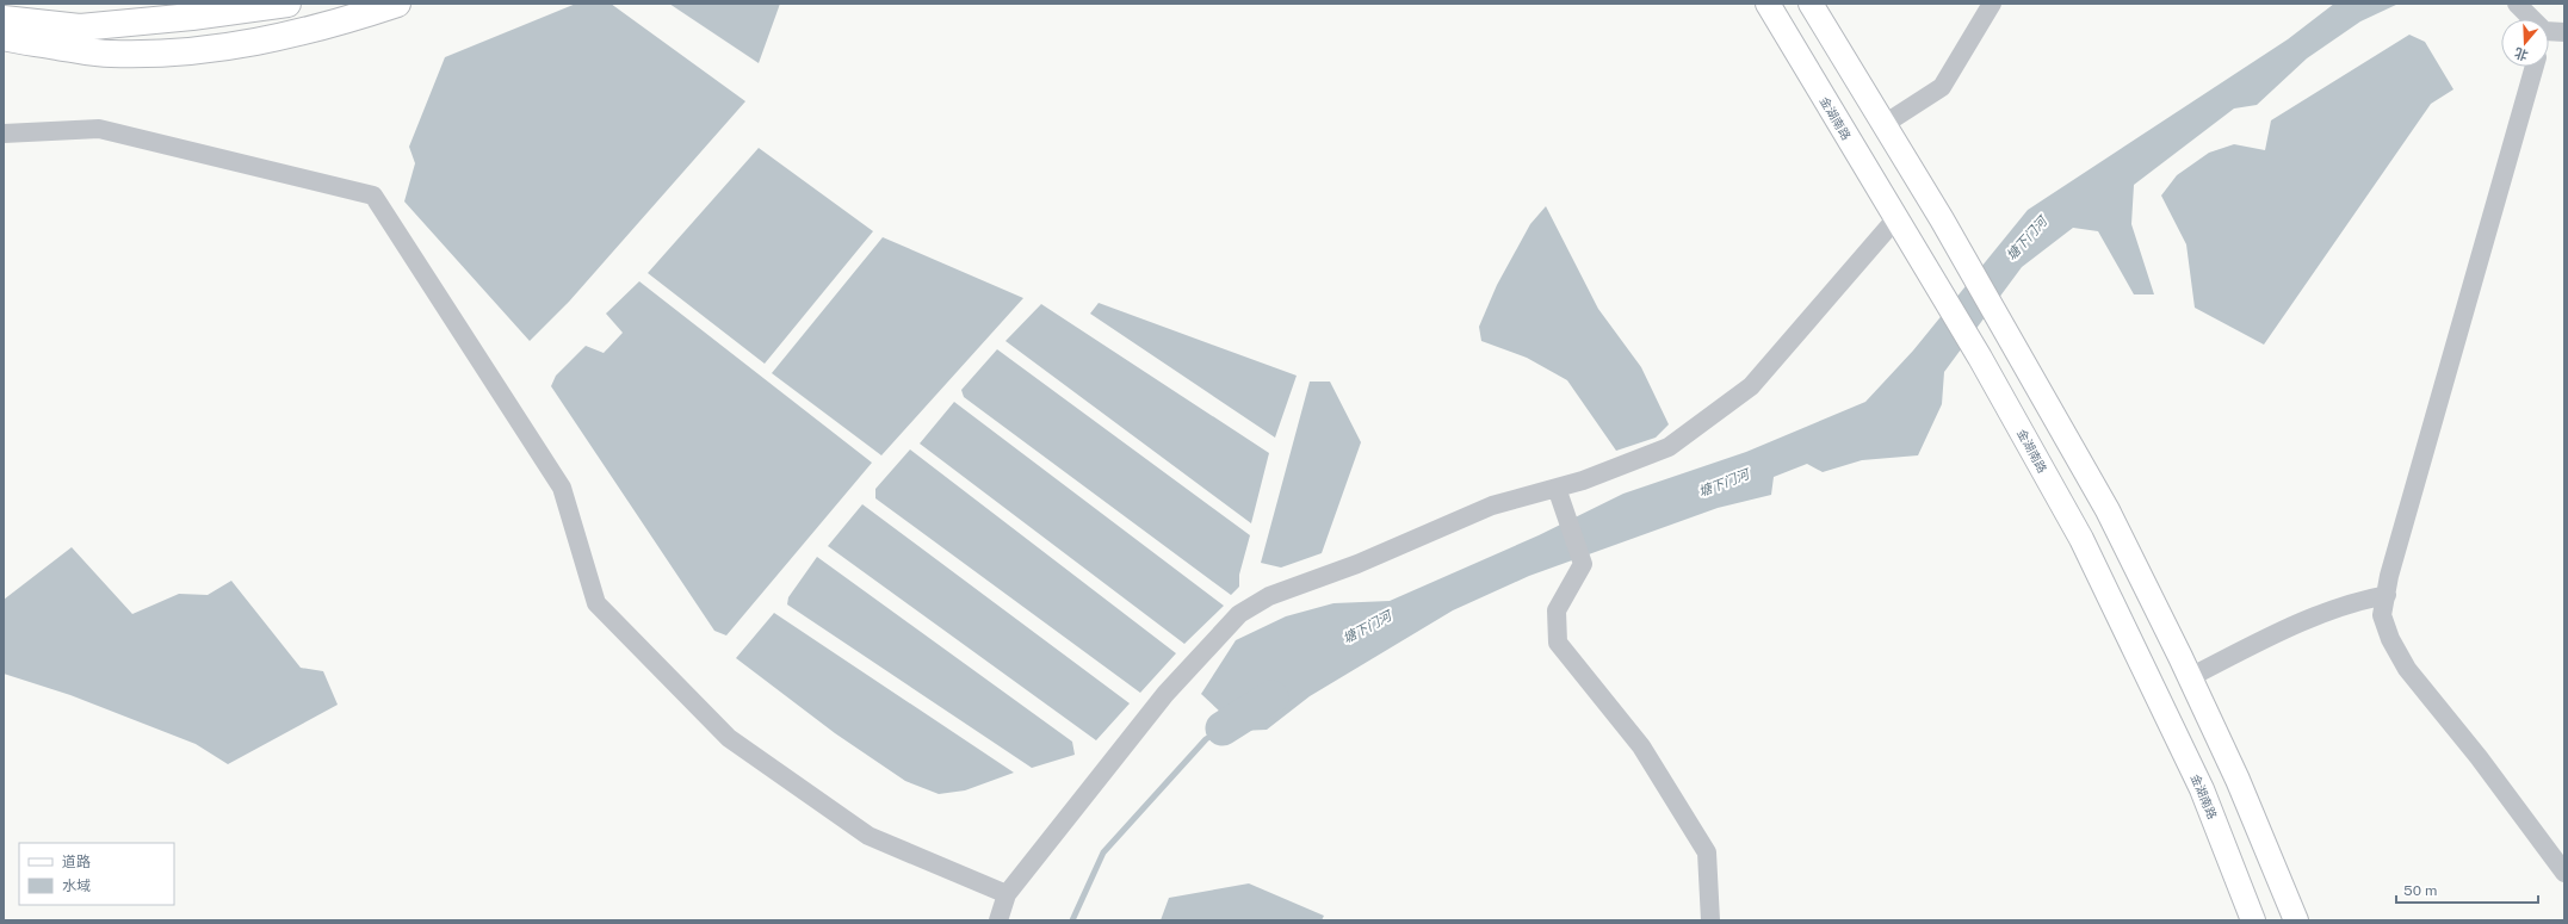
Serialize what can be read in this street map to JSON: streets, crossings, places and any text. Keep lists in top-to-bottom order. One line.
{"streets":{"main road":["金湖南路"]},"water":["塘下门河"],"legend":["道路","水域"],"scale_bar":"50 m","north":"bottom"}
